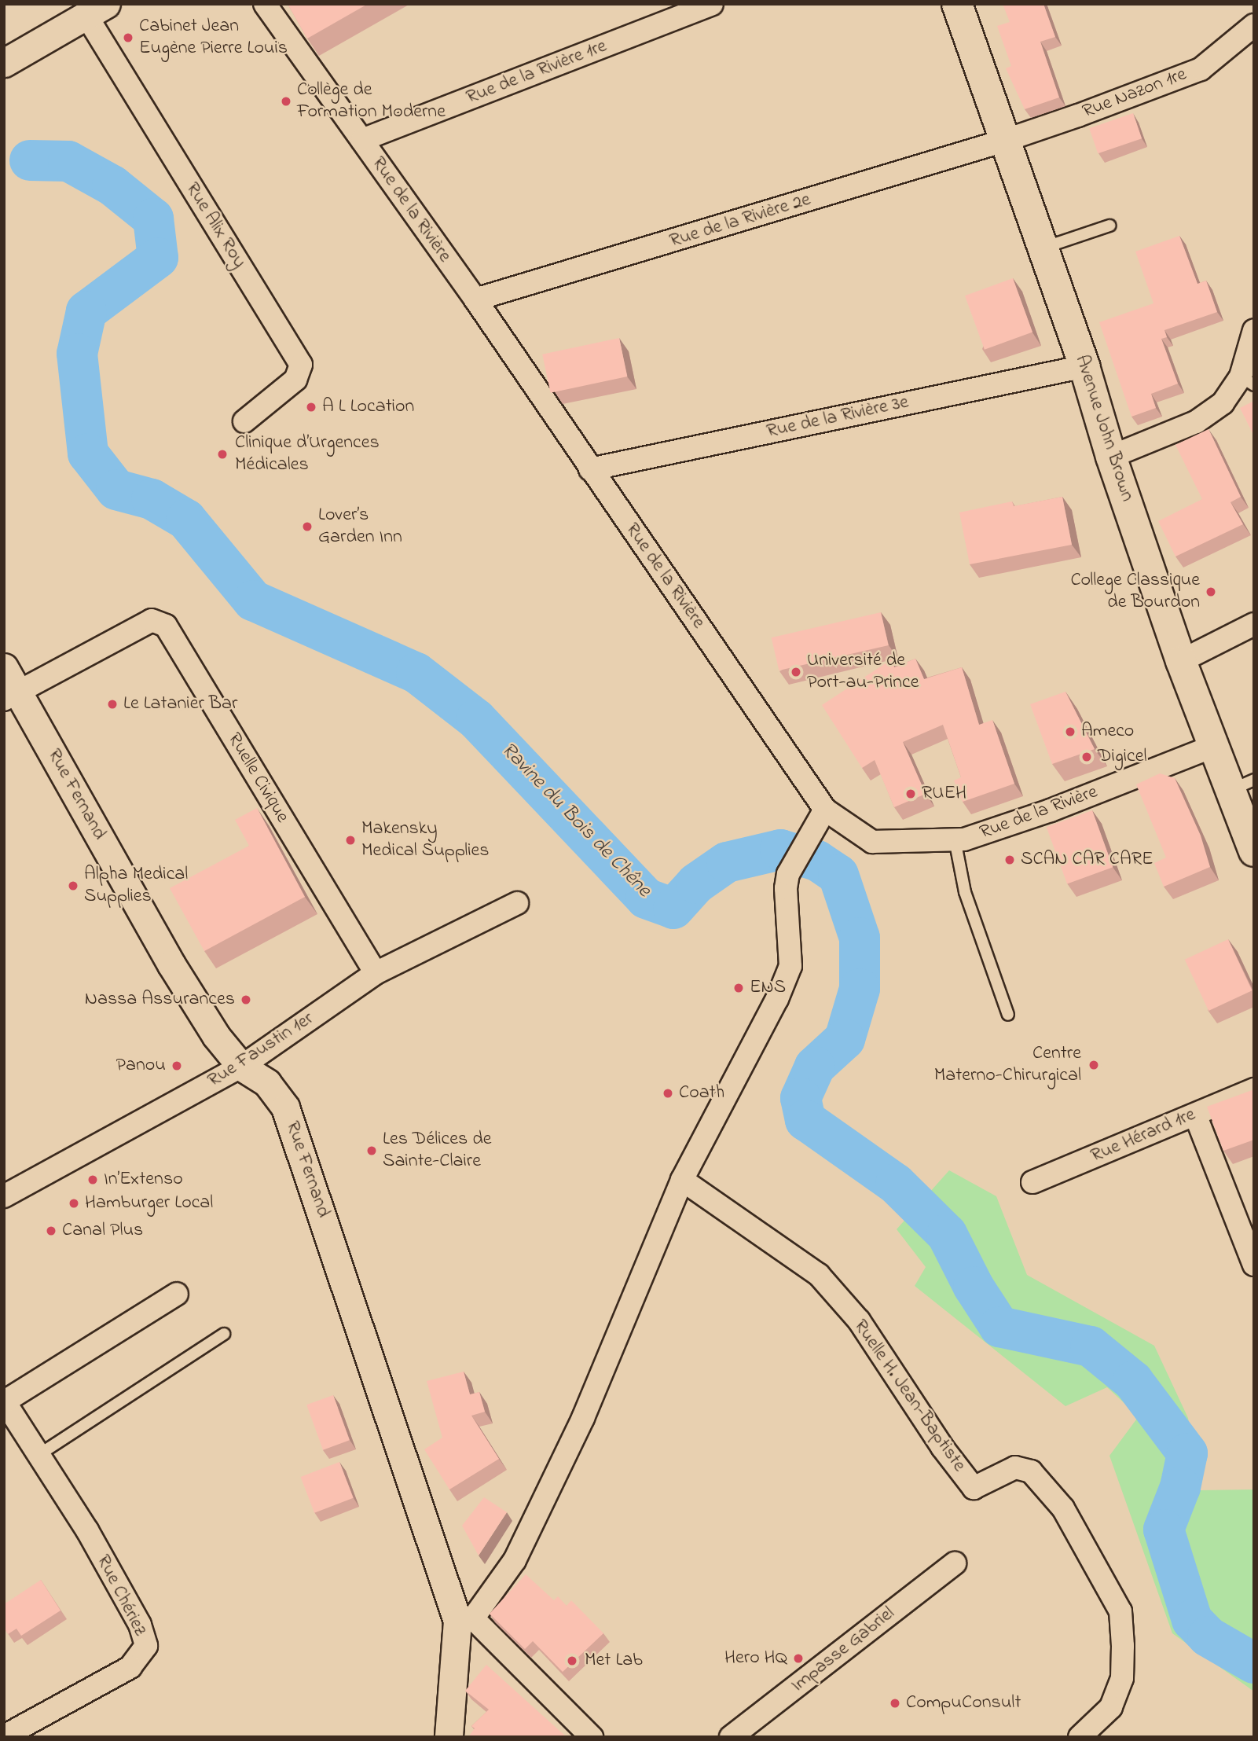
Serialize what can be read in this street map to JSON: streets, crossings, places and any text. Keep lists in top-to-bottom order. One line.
{"streets":{"main road":["Avenue John Brown"],"street":["Rue de la Rivière 1re","Rue Nazon 1re","Rue de la Rivière","Rue de la Rivière 2e","Rue Alix Roy","Rue de la Rivière 3e","Ruelle Civique","Rue Fernand","Rue Faustin 1er","Rue Hérard 1re","Ruelle H. Jean-Baptiste","Rue Chériez","Impasse Gabriel"]},"crossings":[["Rue de la Rivière 1re","Rue de la Rivière"],["Rue Nazon 1re","Rue de la Rivière 2e"],["Rue Nazon 1re","Avenue John Brown"],["Rue de la Rivière","Rue de la Rivière 2e"],["Rue de la Rivière","Rue de la Rivière 3e"],["Rue de la Rivière","Avenue John Brown"],["Rue de la Rivière 2e","Avenue John Brown"],["Rue de la Rivière 3e","Avenue John Brown"],["Ruelle Civique","Rue Fernand"],["Ruelle Civique","Rue Faustin 1er"],["Rue Fernand","Rue Faustin 1er"]],"water":["Ravine du Bois de Chêne"],"places":["Cabinet Jean Eugène Pierre Louis","Collège de Formation Moderne","A L Location","Clinique d’Urgences Médicales","Lover’s Garden Inn","College Classique de Bourdon","Université de Port-au-Prince","Le Latanier Bar","Ameco","Digicel","RUEH","Makensky Medical Supplies","SCAN CAR CARE","Alpha Medical Supplies","ENS","Nassa Assurances","Centre Materno-Chirurgical","Panou","Coath","Les Délices de Sainte-Claire","In’Extenso","Hamburger Local","Canal Plus","Hero HQ","Met Lab","CompuConsult"]}
